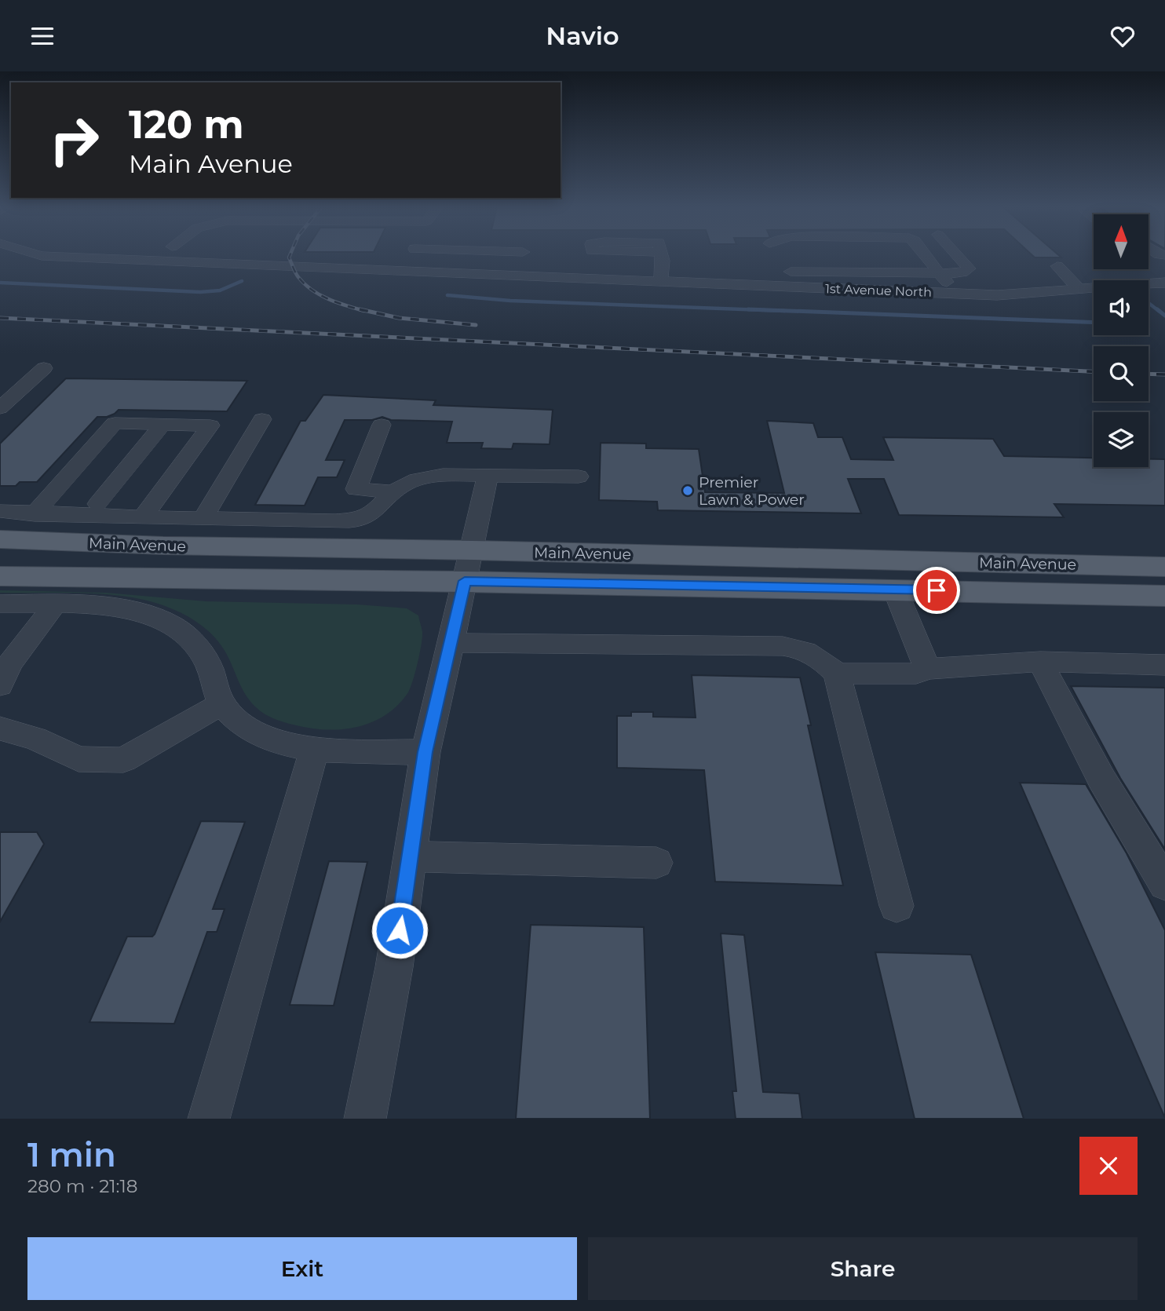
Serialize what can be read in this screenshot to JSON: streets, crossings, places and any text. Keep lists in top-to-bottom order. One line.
{"streets":{"main road":["Main Avenue"],"street":["1st Avenue North"]},"places":["Premier Lawn & Power"],"north":"top","page":{"header":"Navio","turn":["120 m","Main Avenue"],"heading":["1 min","280 m · 21:18"],"buttons":["Exit","Share"]}}
